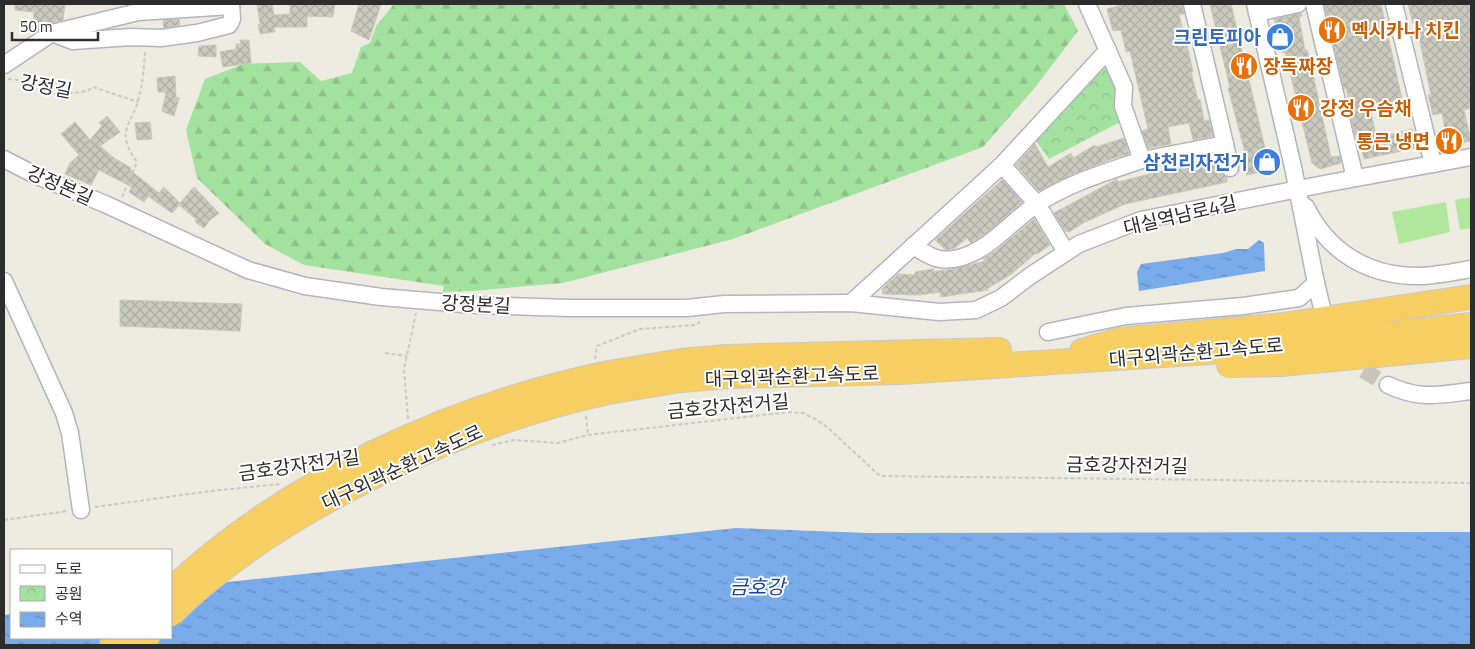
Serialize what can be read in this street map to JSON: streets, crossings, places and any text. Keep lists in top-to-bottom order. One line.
{"streets":{"highway":["대구외곽순환고속도로"],"street":["강정길","강정본길","대실역남로4길"],"path":["금호강자전거길"]},"crossings":[["강정길","강정본길"],["강정본길","대실역남로4길"]],"water":["금호강"],"places":{"restaurant":["멕시카나 치킨","장독짜장","강정 우슴채","통큰 냉면"],"shop":["크린토피아","삼천리자전거"]},"legend":["도로","공원","수역"],"scale_bar":"50 m"}
